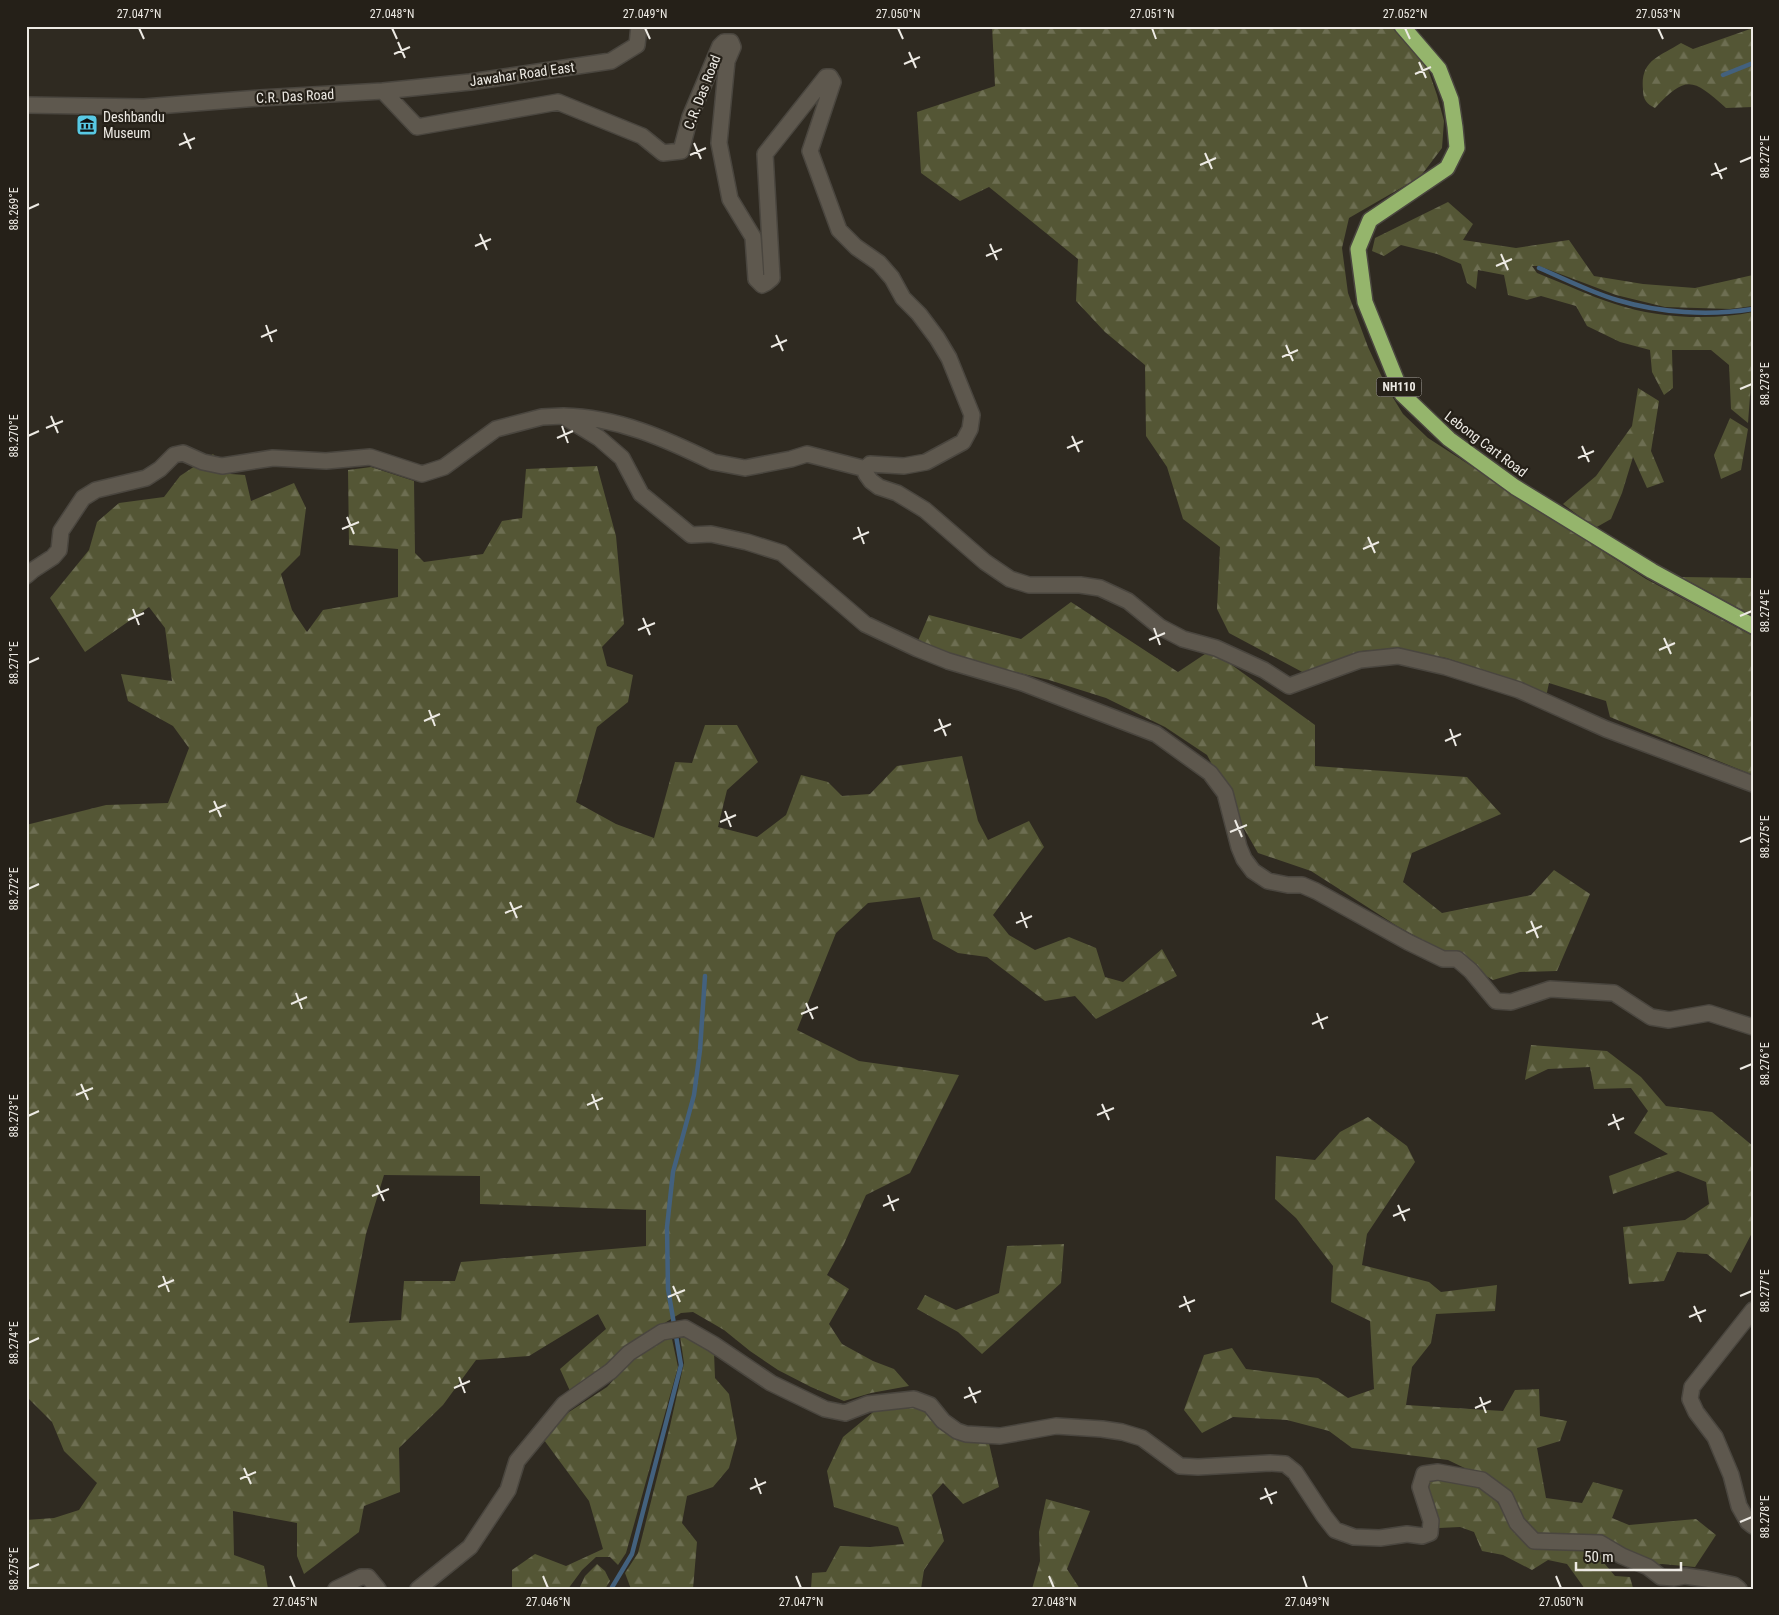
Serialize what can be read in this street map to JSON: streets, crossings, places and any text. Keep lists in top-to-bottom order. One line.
{"streets":{"highway":["NH110","Lebong Cart Road"],"street":["Jawahar Road East","C.R. Das Road"]},"crossings":[["Jawahar Road East","C.R. Das Road"]],"places":{"museum":["Deshbandu Museum"]},"scale_bar":"50 m","coordinates":["27.047°N","27.048°N","27.049°N","27.050°N","27.051°N","27.052°N","27.053°N","88.272°E","88.269°E","88.273°E","88.270°E","88.274°E","88.271°E","88.275°E","88.276°E","88.277°E","88.278°E","27.045°N","27.046°N"]}
